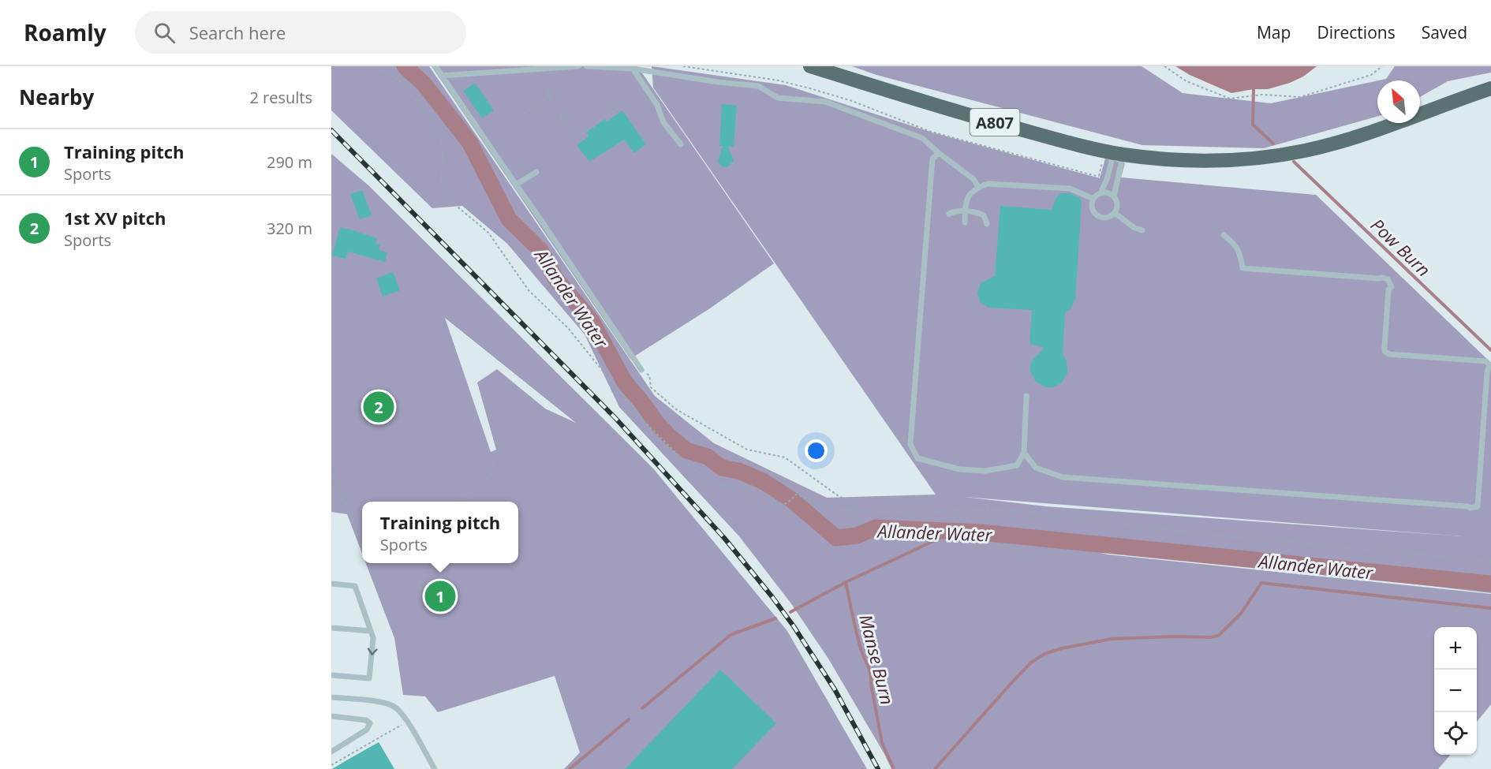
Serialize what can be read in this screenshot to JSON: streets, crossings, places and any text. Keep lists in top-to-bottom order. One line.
{"streets":{"main road":["A807"]},"water":["Pow Burn","Allander Water","Manse Burn"],"north":"top left","page":{"header":"Roamly","search":"Search here","nav":["Map","Directions","Saved"],"heading":["Nearby","2 results"],"list":[{"mark":"1","name":"Training pitch","note":"Sports","value":"290 m"},{"mark":"2","name":"1st XV pitch","note":"Sports","value":"320 m"}],"pins":["2","1"],"popup":["Training pitch","Sports"],"map_buttons":["+","−"]}}
